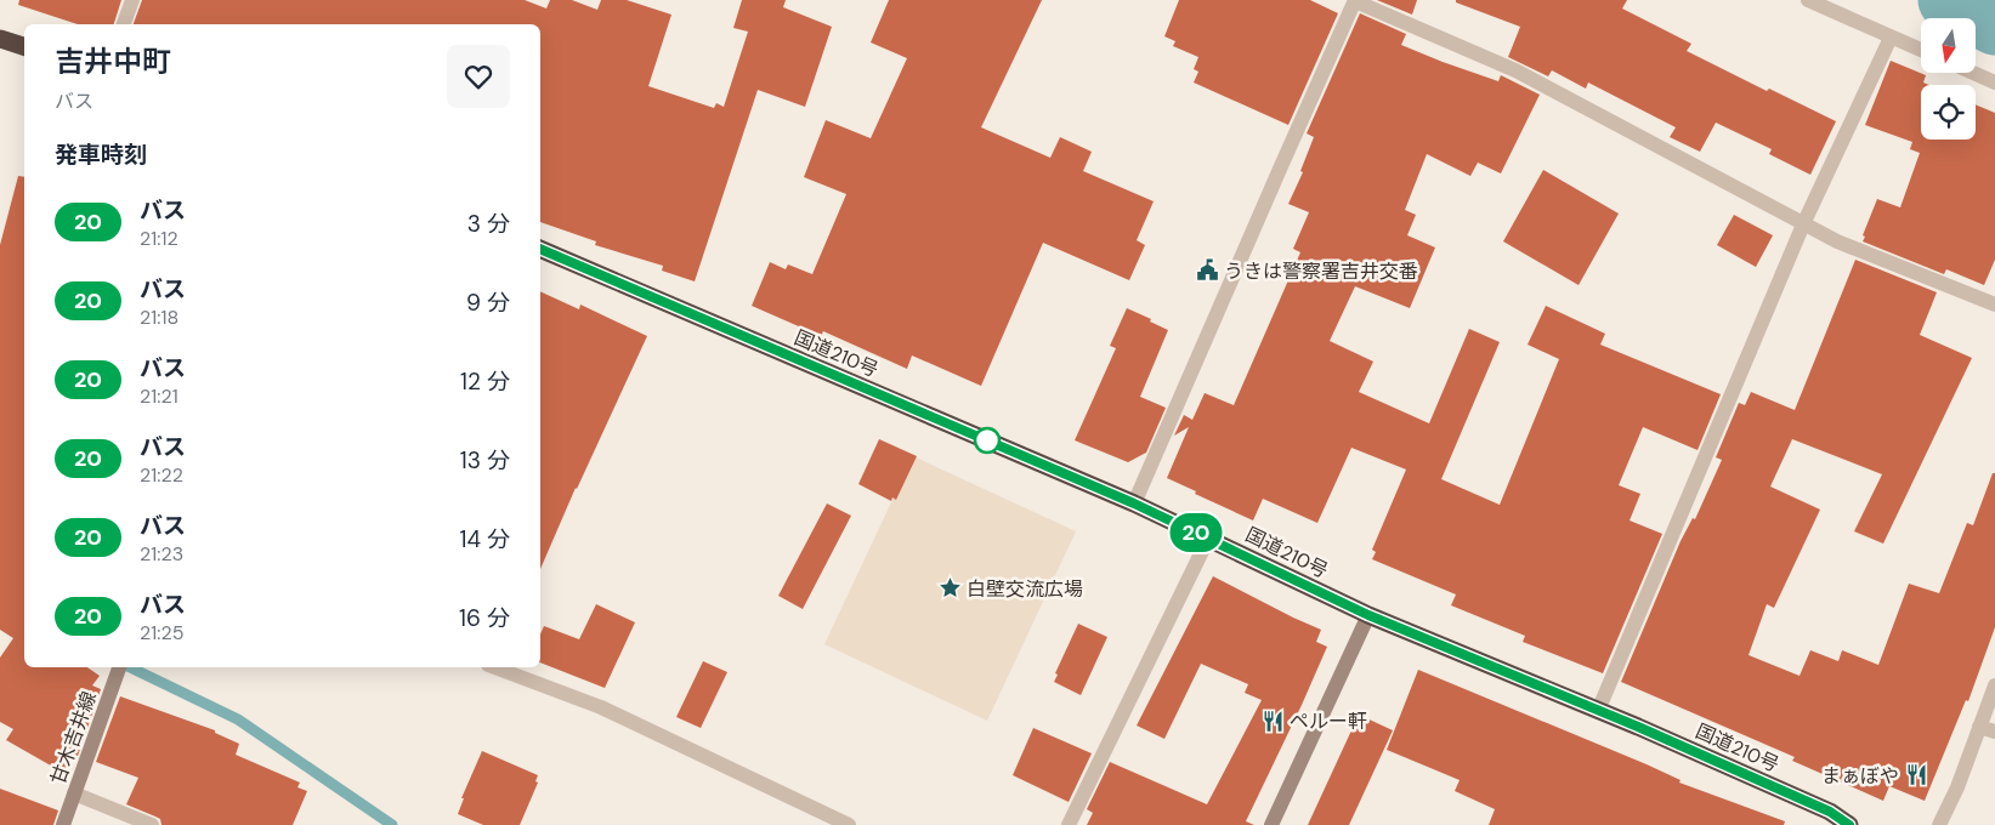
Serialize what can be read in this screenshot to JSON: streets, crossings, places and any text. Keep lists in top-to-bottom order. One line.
{"streets":{"highway":["国道210号"],"main road":["甘木吉井線"]},"places":{"public building":["うきは警察署吉井交番"],"place":["白壁交流広場"],"restaurant":["ペルー軒","まぁぼや"]},"lines":["bus line 20"],"north":"bottom","page":{"on_map":"20","heading":[["吉井中町","バス"],"発車時刻"],"list":[{"mark":"20","name":"バス","note":"21:12","value":"3 分"},{"mark":"20","name":"バス","note":"21:18","value":"9 分"},{"mark":"20","name":"バス","note":"21:21","value":"12 分"},{"mark":"20","name":"バス","note":"21:22","value":"13 分"},{"mark":"20","name":"バス","note":"21:23","value":"14 分"},{"mark":"20","name":"バス","note":"21:25","value":"16 分"}]}}
